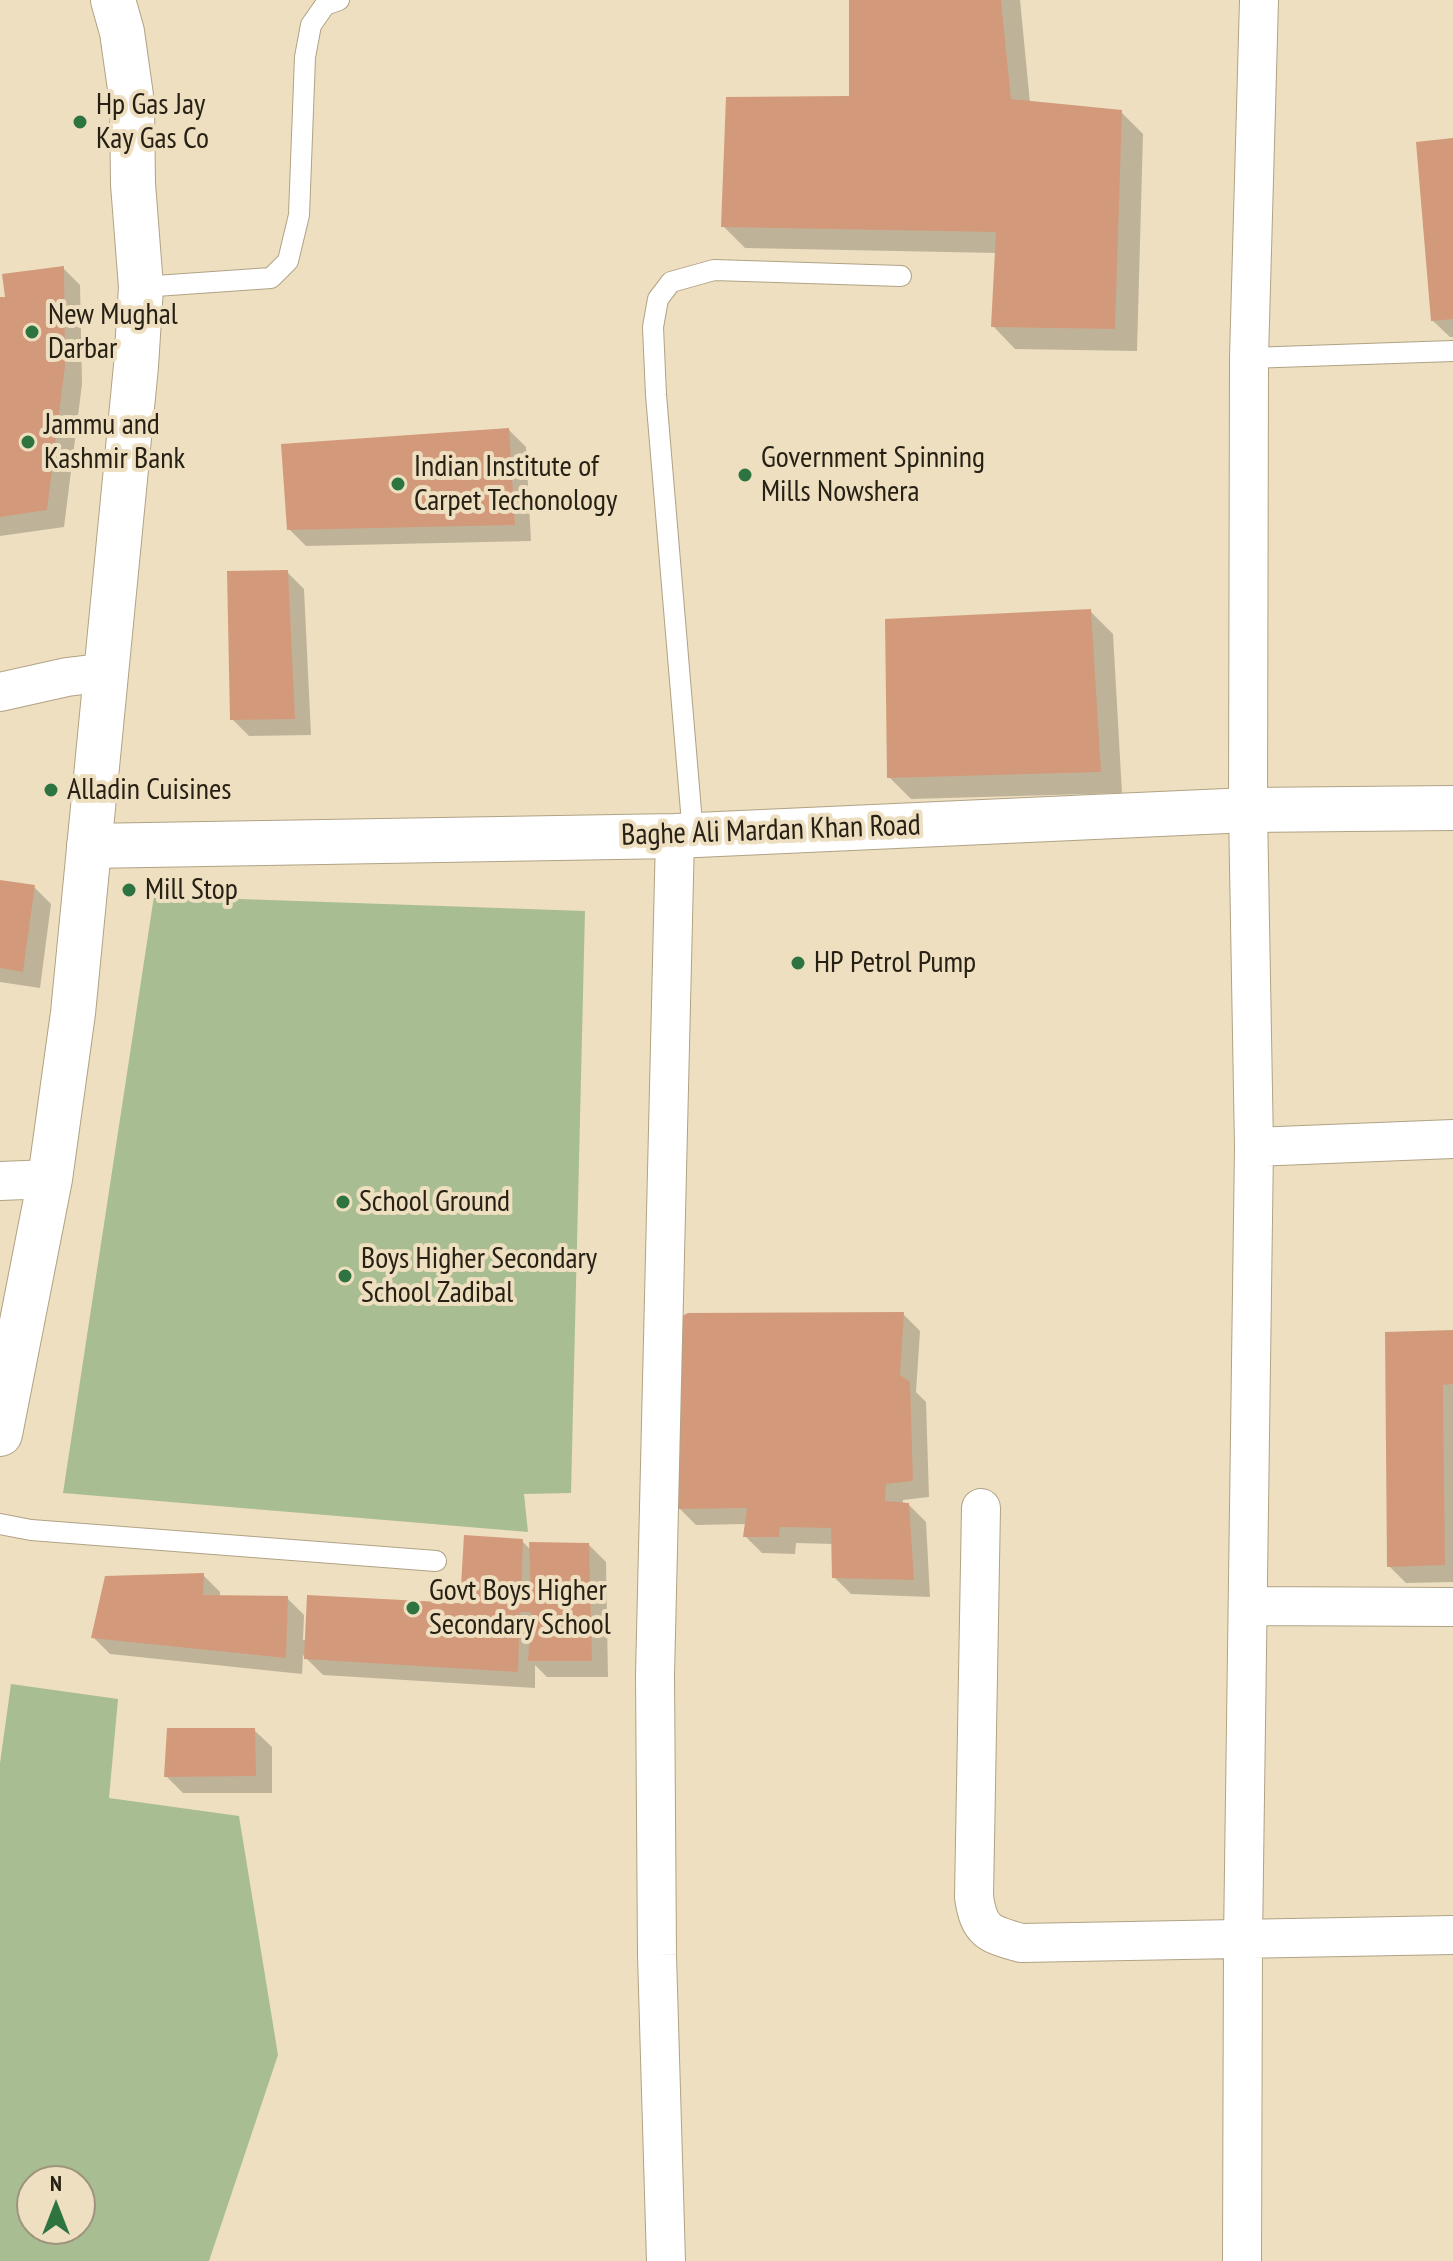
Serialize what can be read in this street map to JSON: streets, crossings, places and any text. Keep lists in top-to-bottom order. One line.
{"streets":{"main road":["Baghe Ali Mardan Khan Road"]},"places":["Hp Gas Jay Kay Gas Co","New Mughal Darbar","Jammu and Kashmir Bank","Government Spinning Mills Nowshera","Indian Institute of Carpet Techonology","Alladin Cuisines","Mill Stop","HP Petrol Pump","School Ground","Boys Higher Secondary School Zadibal","Govt Boys Higher Secondary School"],"north":"top"}
